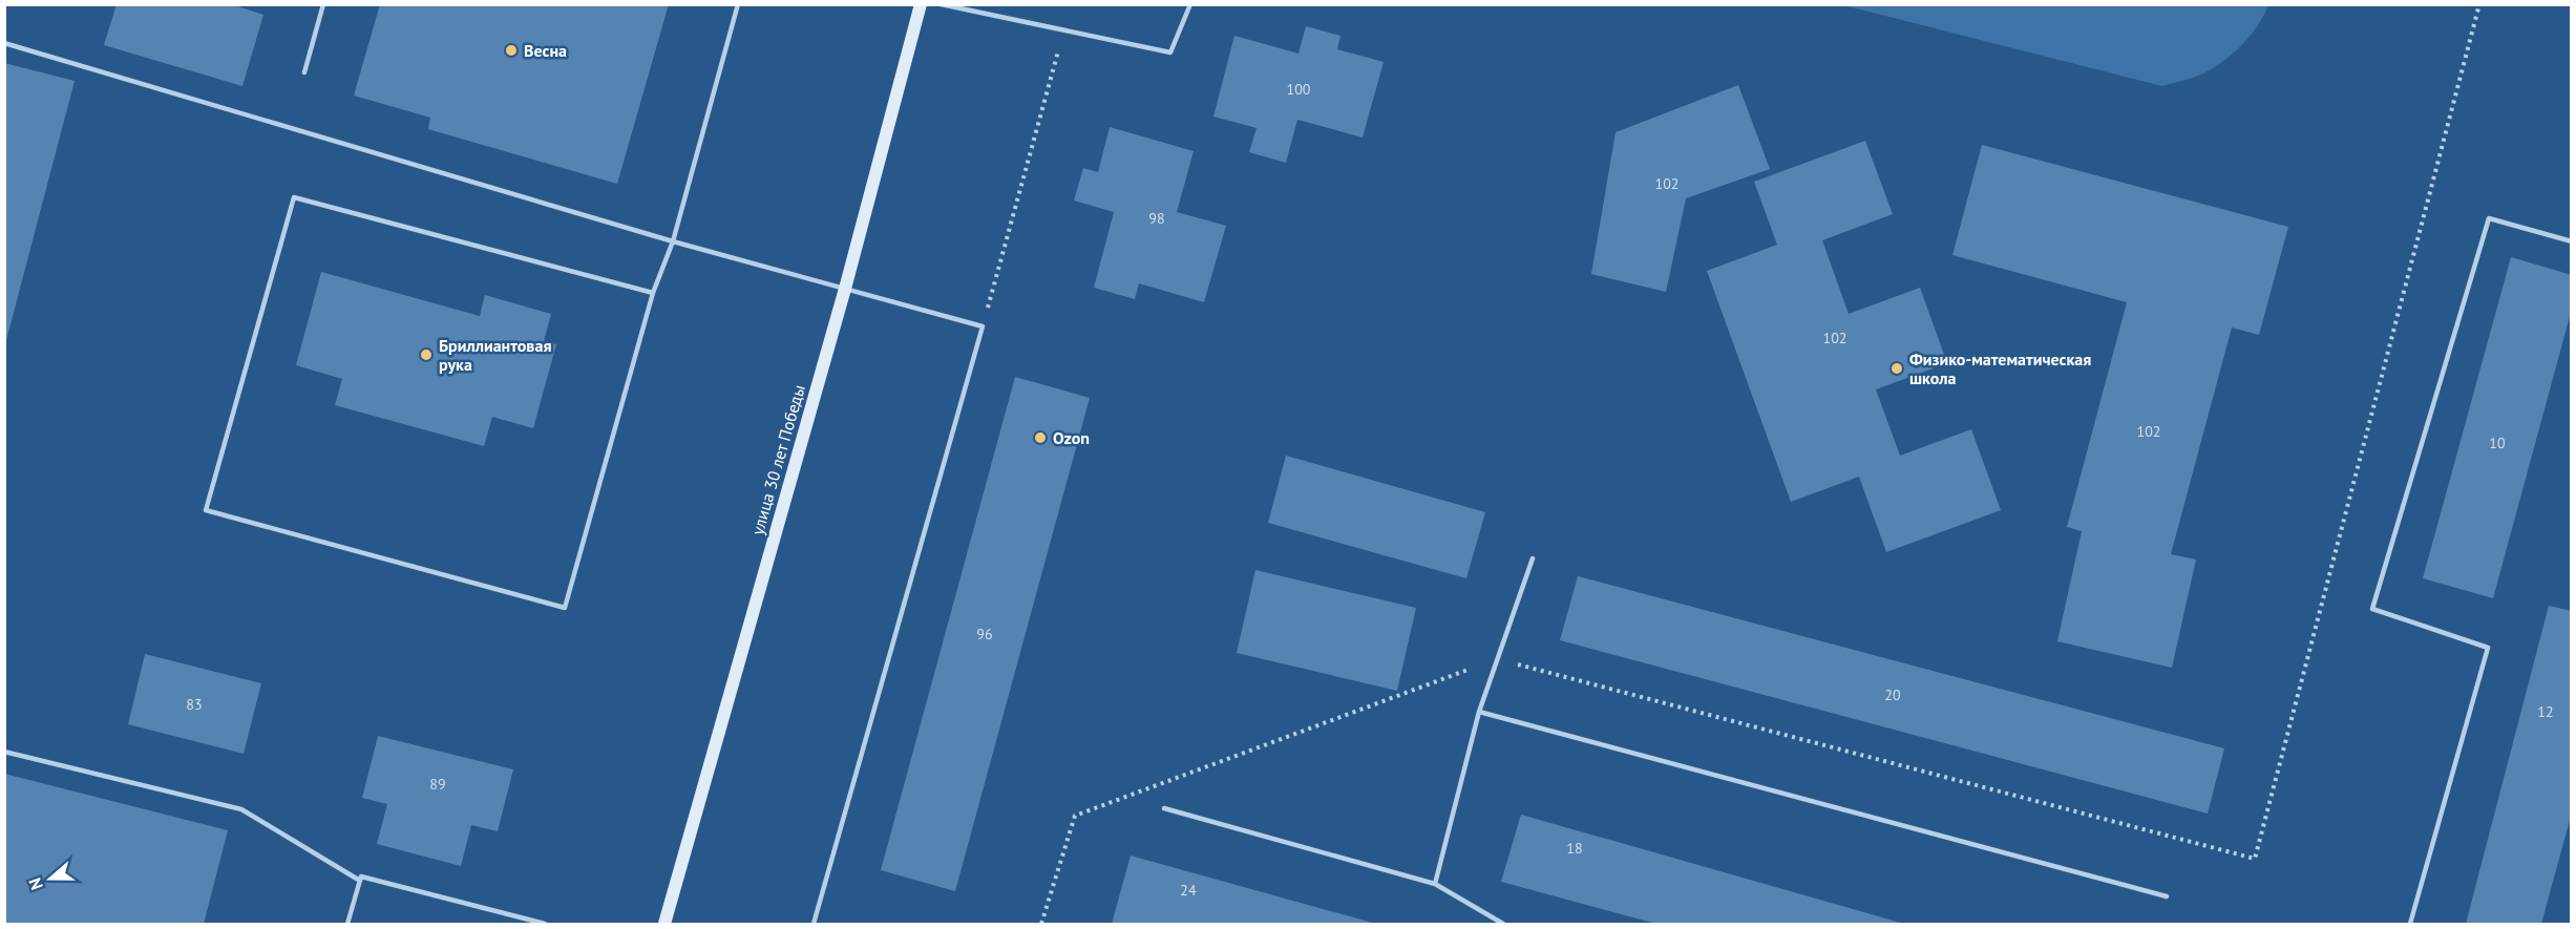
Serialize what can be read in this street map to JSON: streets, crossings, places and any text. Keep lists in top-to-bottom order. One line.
{"streets":{"street":["улица 30 лет Победы"]},"places":["Весна","Бриллиантовая рука","Физико-математическая школа","Ozon"],"house_numbers":["100","102","98","102","102","10","96","20","83","12","89","18","24"],"north":"left"}
